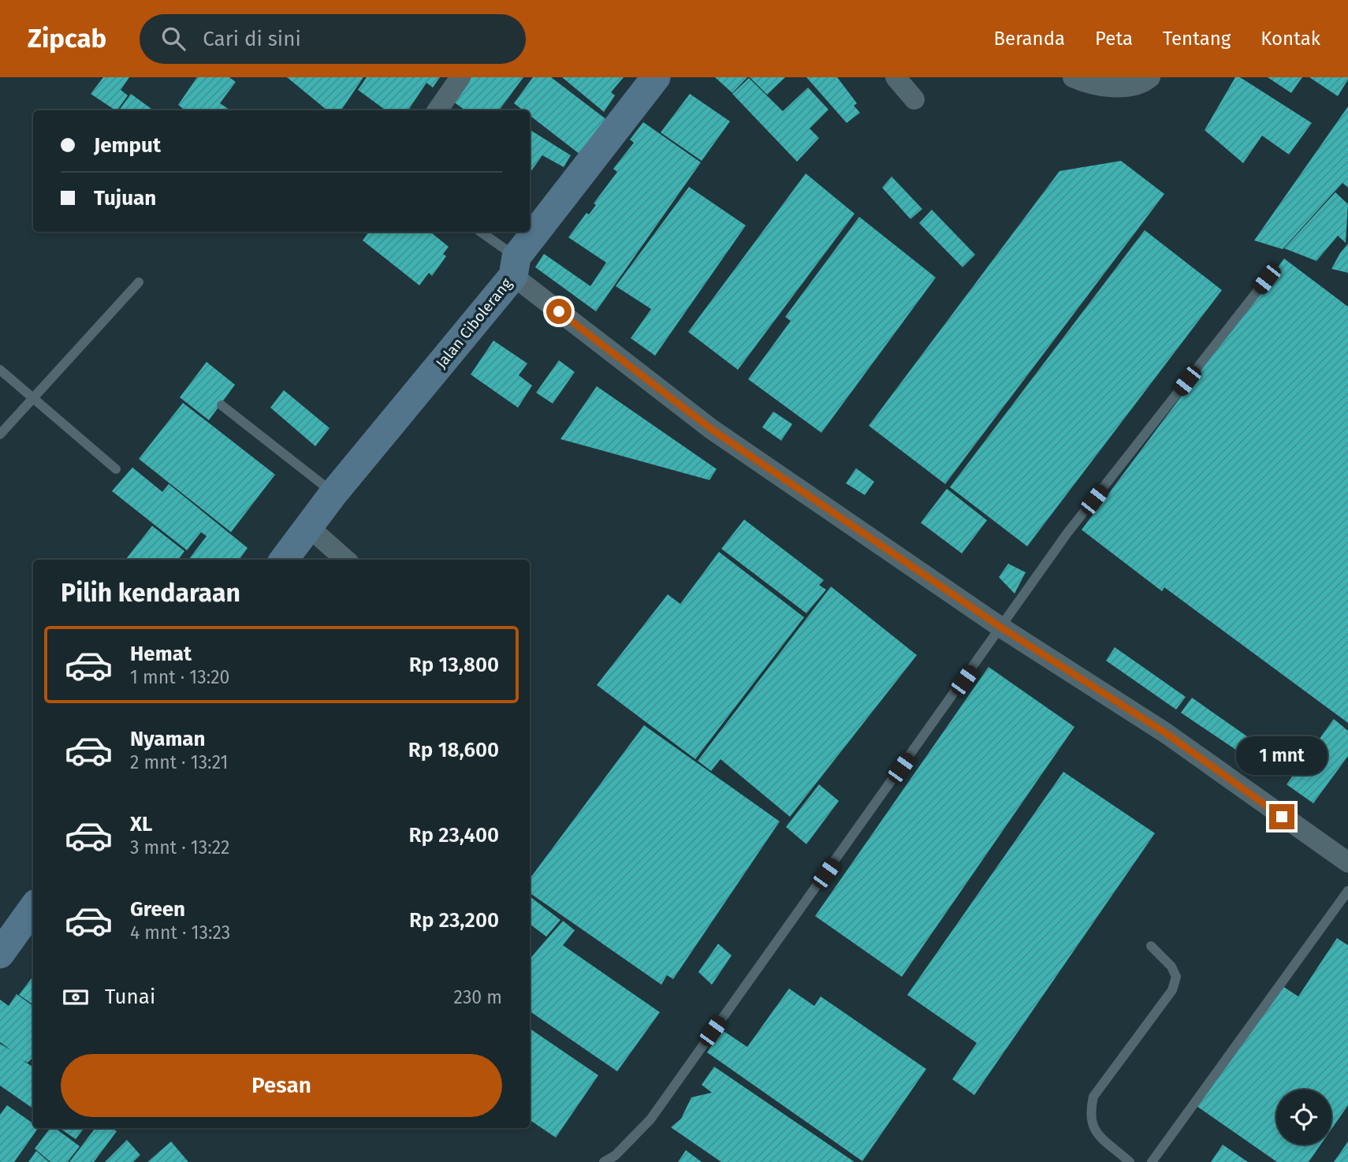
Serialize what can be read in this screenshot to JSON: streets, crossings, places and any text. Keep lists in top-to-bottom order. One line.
{"streets":{"street":["Jalan Cibolerang"]},"page":{"header":"Zipcab","search":"Cari di sini","nav":["Beranda","Peta","Tentang","Kontak"],"banner":["Jemput","Tujuan"],"heading":"Pilih kendaraan","list":[{"name":"Hemat","note":"1 mnt · 13:20","value":"Rp 13,800"},{"name":"Nyaman","note":"2 mnt · 13:21","value":"Rp 18,600"},{"name":"XL","note":"3 mnt · 13:22","value":"Rp 23,400"},{"name":"Green","note":"4 mnt · 13:23","value":"Rp 23,200"}],"bubble":"1 mnt","pay":["Tunai","230 m"],"buttons":"Pesan"}}
